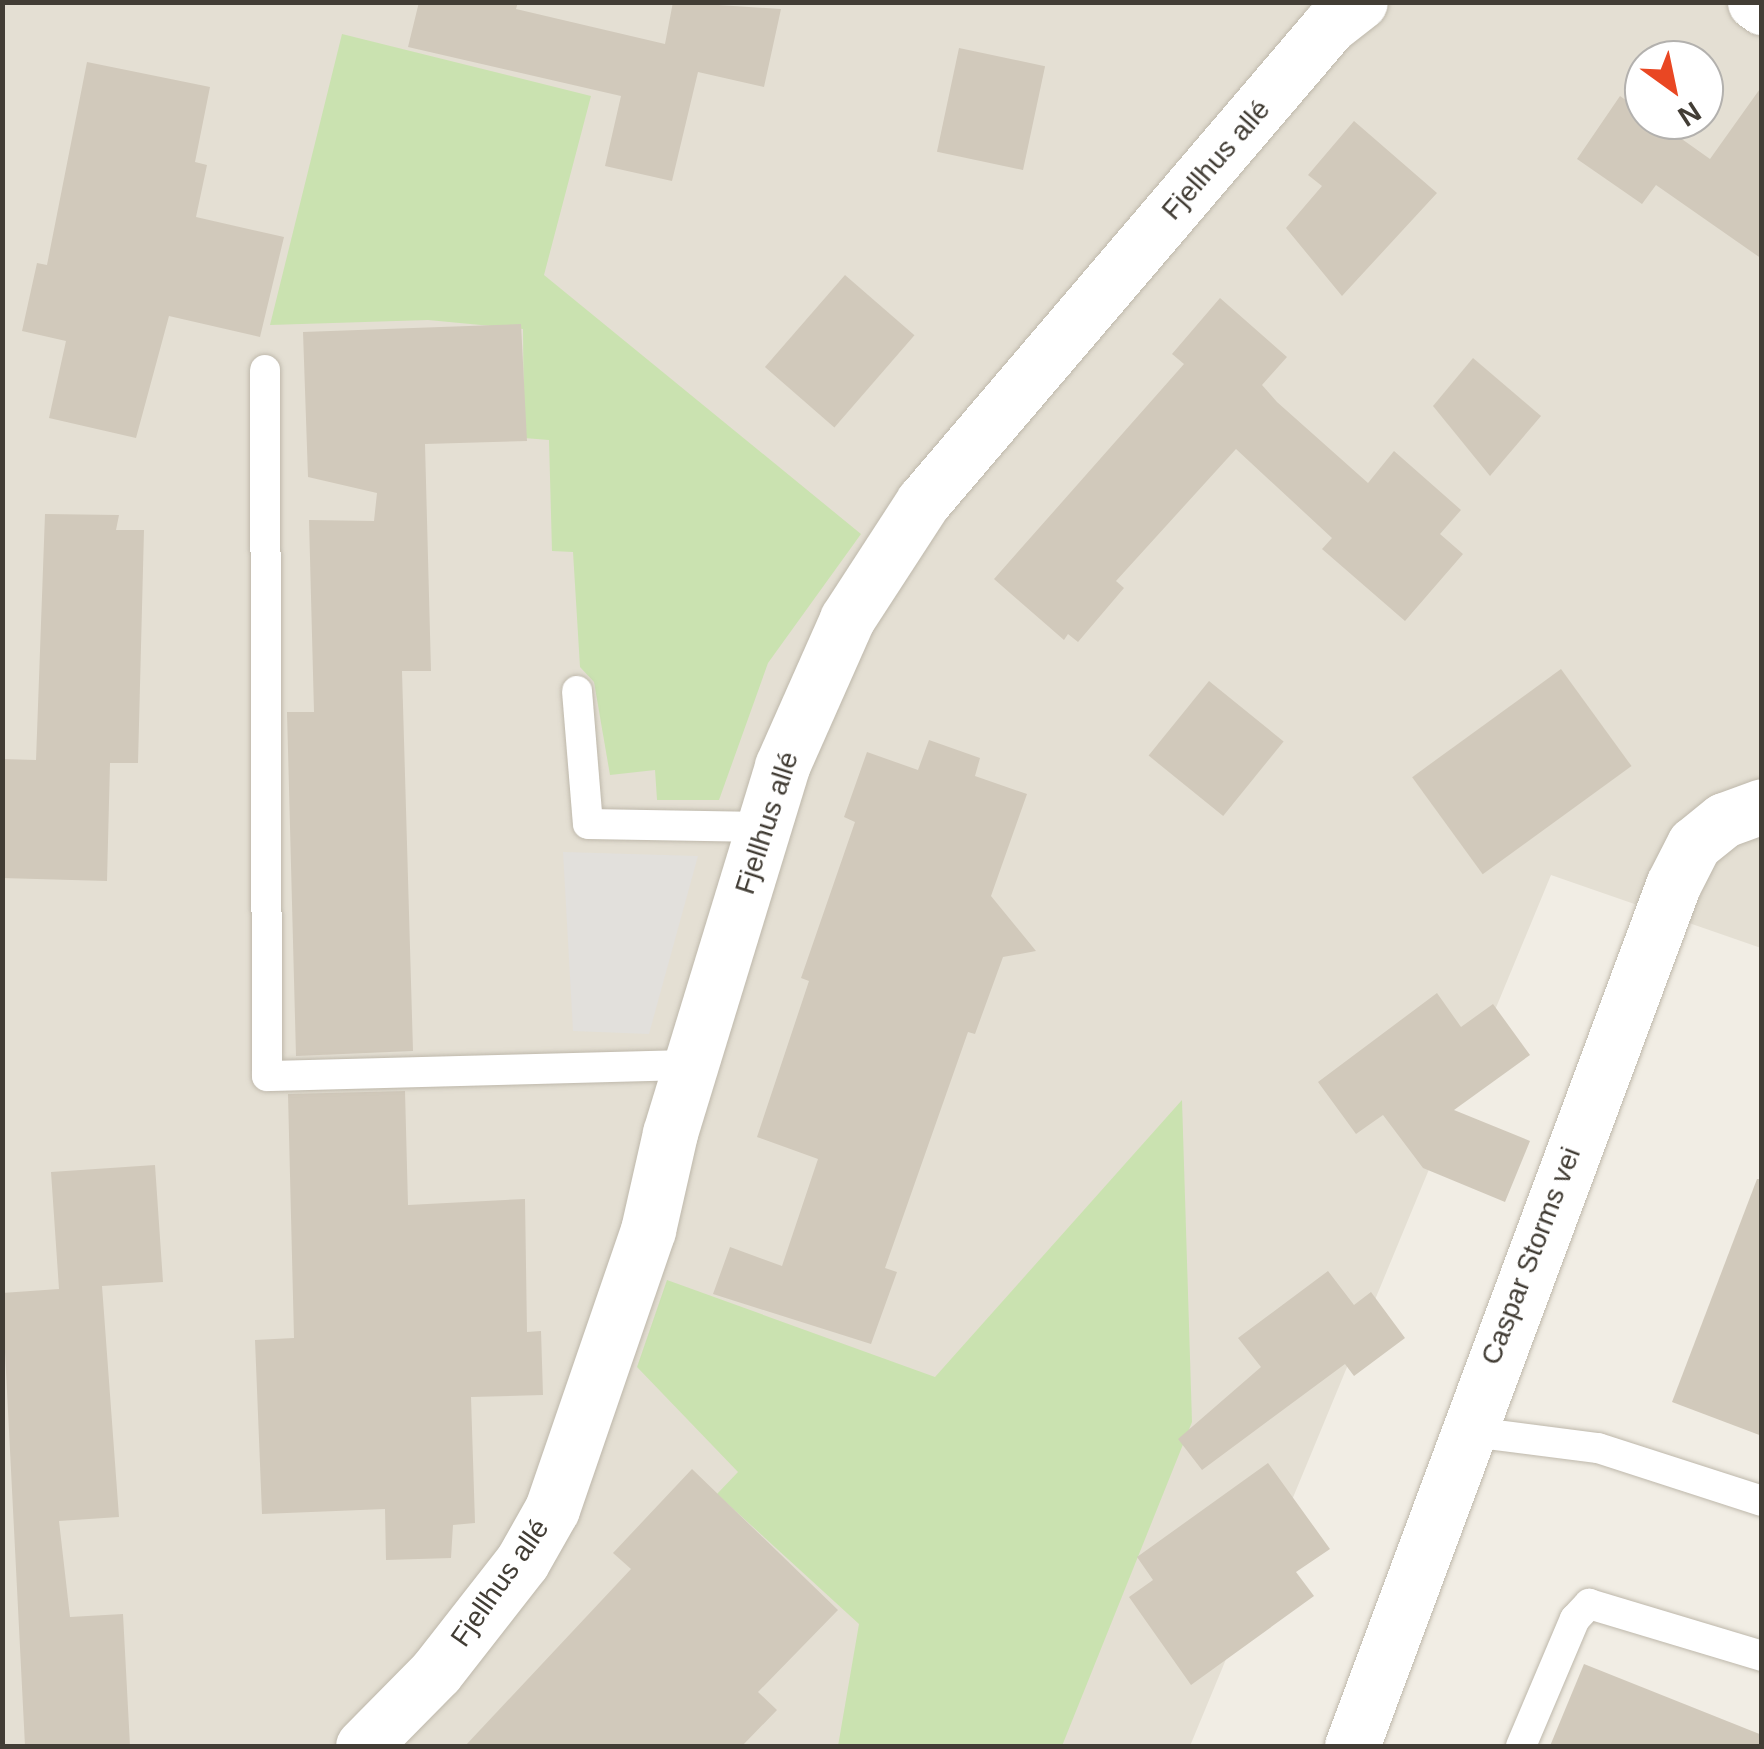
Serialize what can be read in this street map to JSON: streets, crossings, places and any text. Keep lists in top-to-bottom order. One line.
{"streets":{"street":["Fjellhus allé","Caspar Storms vei"]},"north":"bottom right"}
